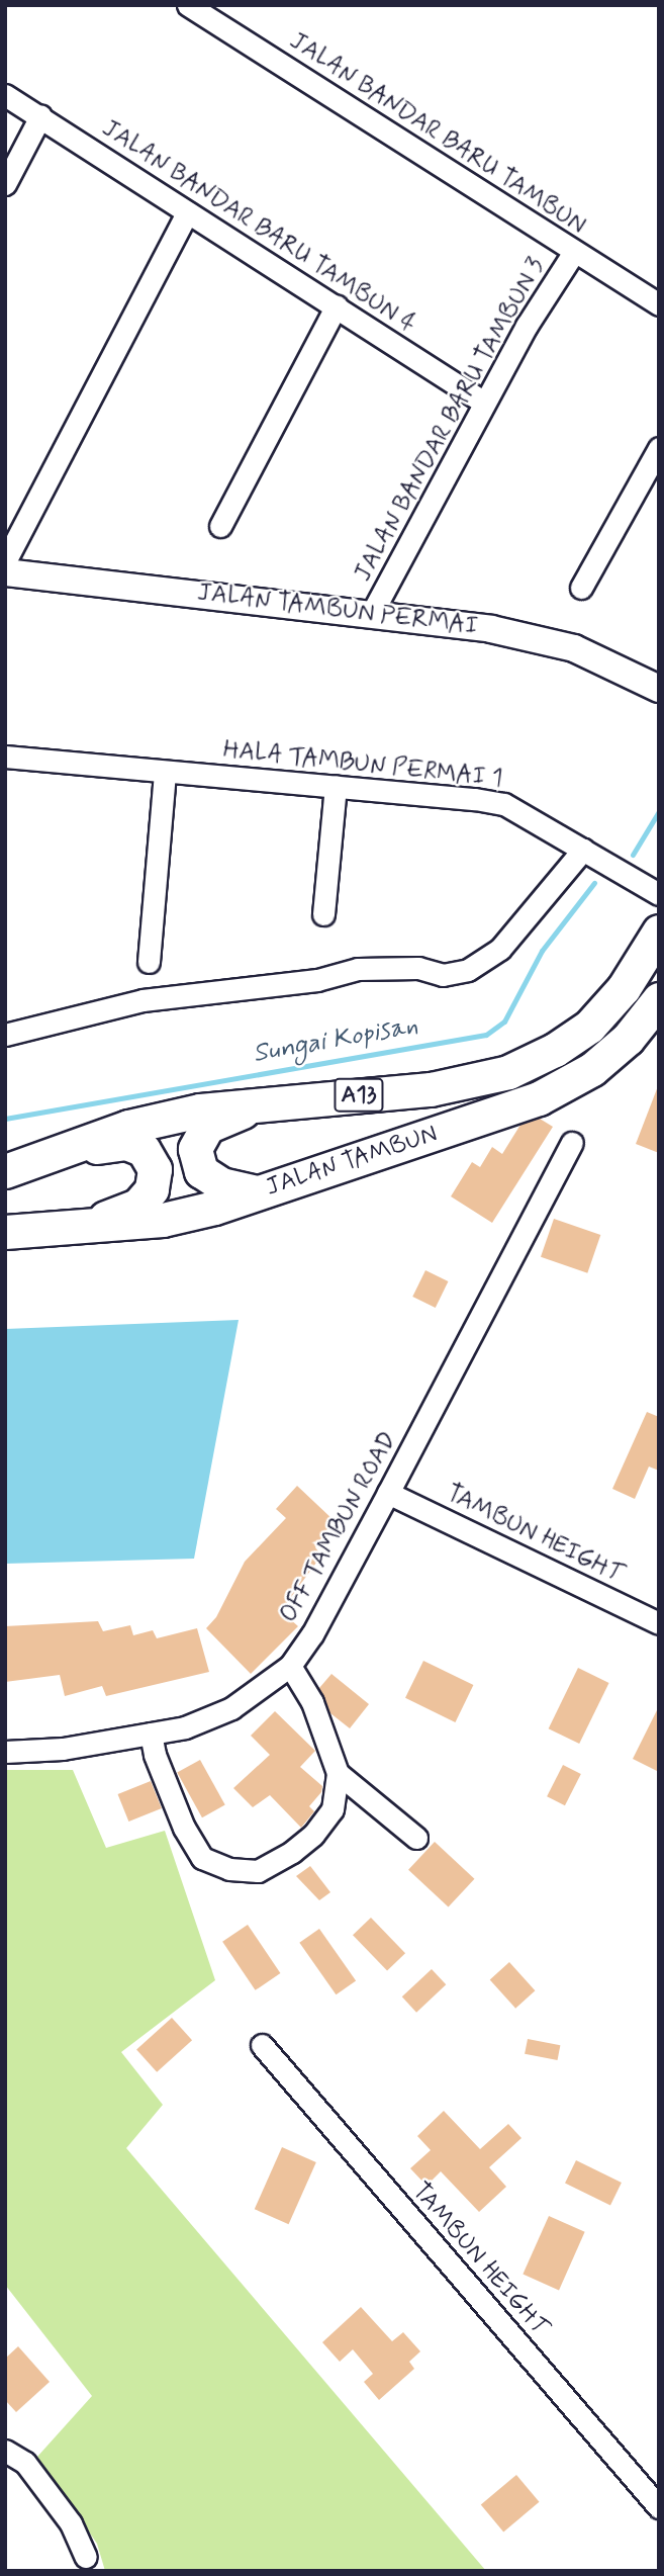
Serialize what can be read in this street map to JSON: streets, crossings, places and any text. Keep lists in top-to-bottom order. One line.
{"streets":{"main road":["A13","JALAN TAMBUN"],"street":["JALAN BANDAR BARU TAMBUN","JALAN BANDAR BARU TAMBUN 4","JALAN BANDAR BARU TAMBUN 3","JALAN TAMBUN PERMAI","HALA TAMBUN PERMAI 1","OFF TAMBUN ROAD","TAMBUN HEIGHT"]},"crossings":[["JALAN BANDAR BARU TAMBUN","JALAN BANDAR BARU TAMBUN 3"],["JALAN BANDAR BARU TAMBUN 4","JALAN BANDAR BARU TAMBUN 3"],["JALAN BANDAR BARU TAMBUN 3","JALAN TAMBUN PERMAI"],["OFF TAMBUN ROAD","TAMBUN HEIGHT"]],"water":["Sungai Kopisan"]}
